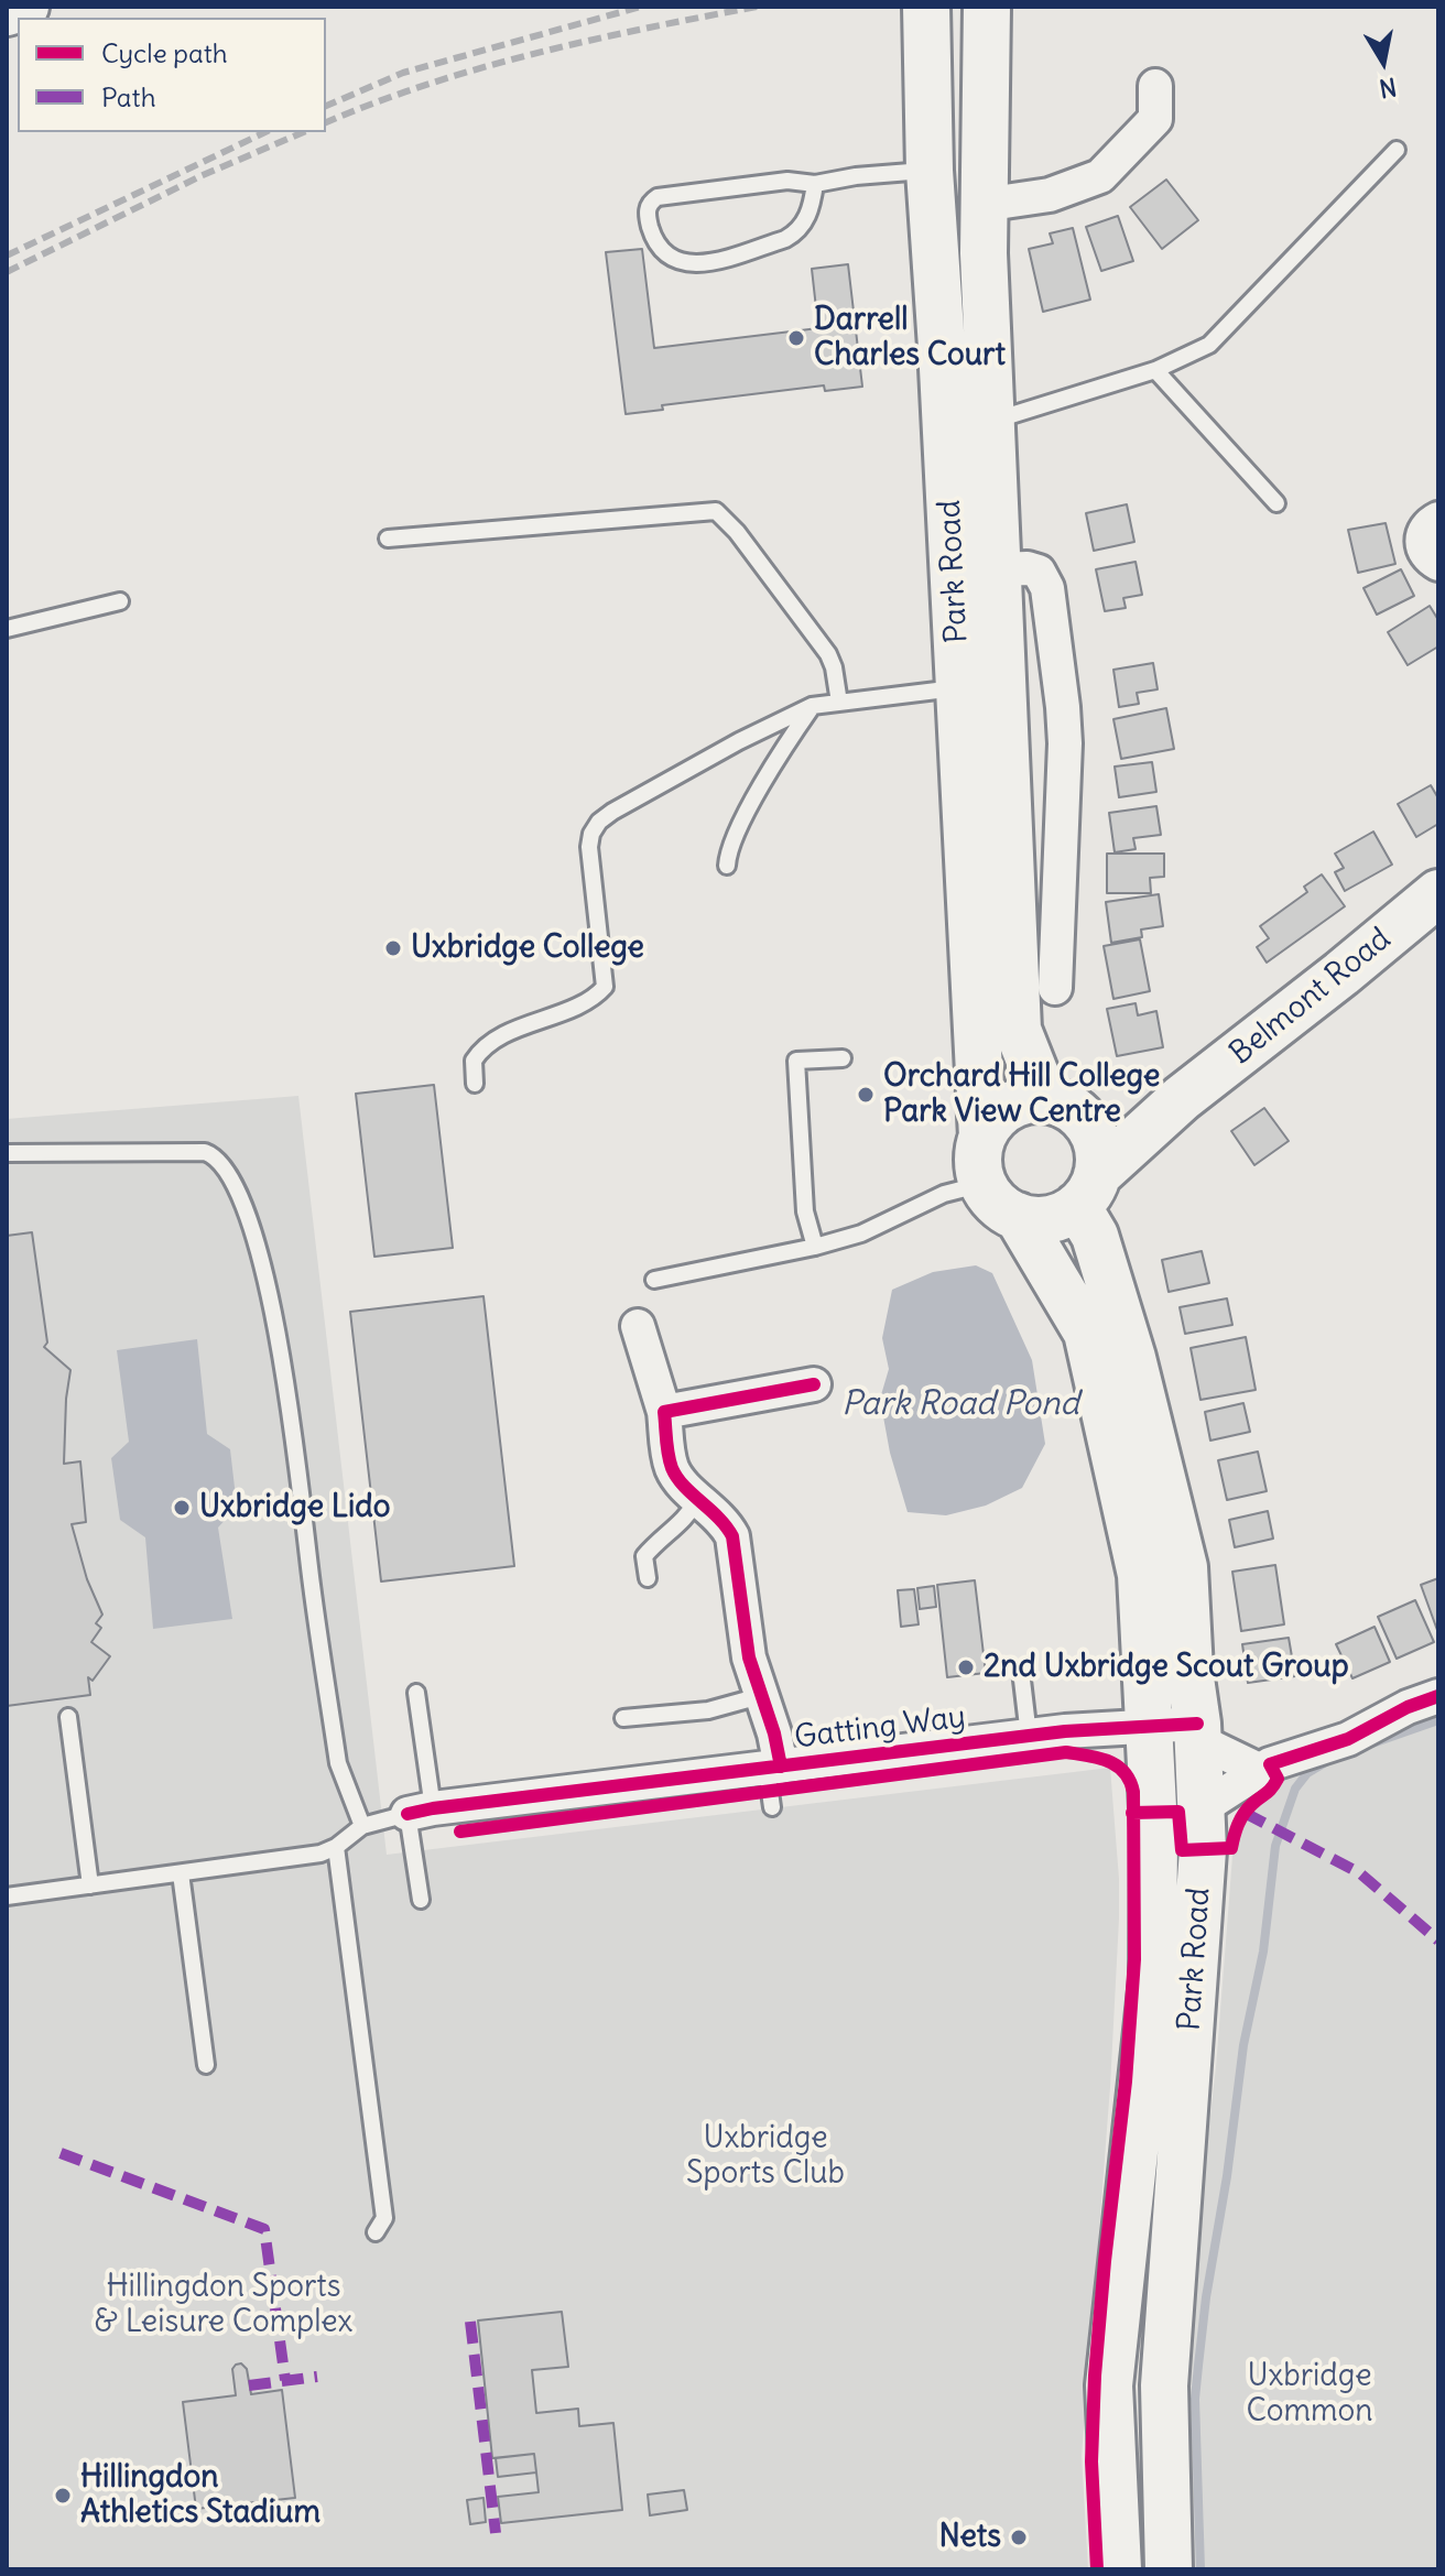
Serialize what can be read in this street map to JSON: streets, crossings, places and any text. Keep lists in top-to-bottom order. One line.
{"streets":{"main road":["Park Road","Belmont Road"],"street":["Gatting Way"]},"crossings":[["Park Road","Belmont Road"],["Park Road","Gatting Way"]],"water":["Park Road Pond"],"parks":["Uxbridge Sports Club","Hillingdon Sports & Leisure Complex","Uxbridge Common"],"places":["Darrell Charles Court","Uxbridge College","Orchard Hill College Park View Centre","Uxbridge Lido","2nd Uxbridge Scout Group","Hillingdon Athletics Stadium","Nets"],"legend":["Cycle path","Path"],"north":"bottom"}
